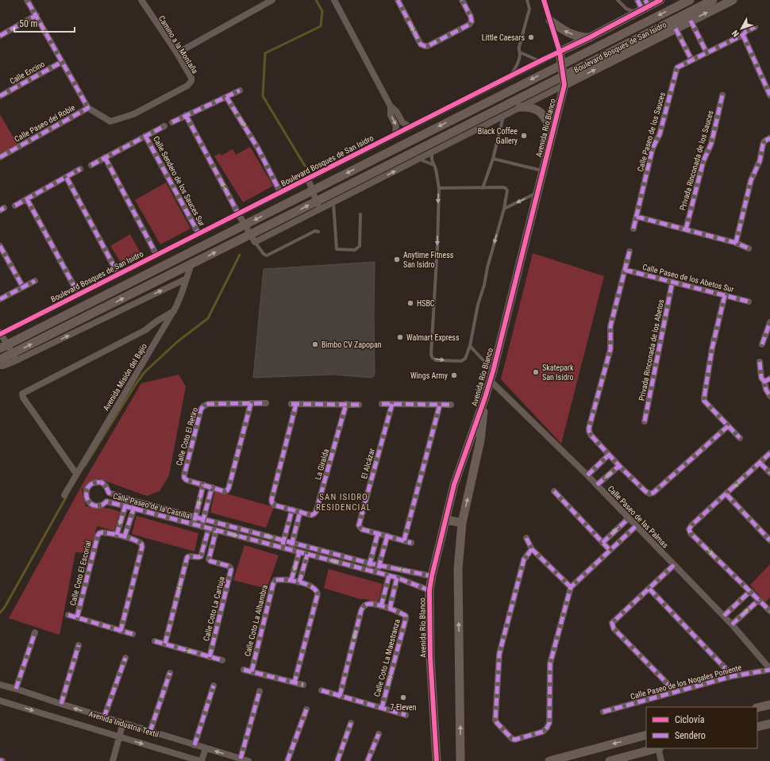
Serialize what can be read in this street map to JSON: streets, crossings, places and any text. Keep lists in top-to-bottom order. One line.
{"streets":{"street":["Camino a la Montaña","Boulevard Bosques de San Isidro","Calle Encino","Calle Paseo del Roble","Avenida Río Blanco","Calle Paseo de los Sauces","Privada Rinconada de los Sauces","Calle Sendero de los Sauces Sur","Calle Paseo de los Abetos Sur","Privada Rinconada de los Abetos","Avenida Misión del Bajío","Calle Coto El Retiro","El Alcázar","La Giralda","Calle Paseo de la Castilla","Calle Paseo de las Palmas","Calle Coto El Escorial","Calle Coto La Cartuja","Calle Coto La Alhambra","Calle Coto La Maestranza","Calle Paseo de los Nogales Poniente","Avenida Industria Textil"]},"crossings":[["Camino a la Montaña","Calle Paseo del Roble"],["Boulevard Bosques de San Isidro","Avenida Río Blanco"],["Boulevard Bosques de San Isidro","Calle Sendero de los Sauces Sur"],["Boulevard Bosques de San Isidro","Avenida Misión del Bajío"],["Calle Encino","Calle Paseo del Roble"],["Avenida Río Blanco","Calle Paseo de la Castilla"],["Avenida Río Blanco","Calle Paseo de las Palmas"],["Calle Paseo de los Abetos Sur","Privada Rinconada de los Abetos"],["Calle Paseo de la Castilla","Calle Coto La Cartuja"],["Calle Paseo de las Palmas","Calle Paseo de los Nogales Poniente"]],"districts":["SAN ISIDRO RESIDENCIAL"],"places":["Little Caesars","Black Coffee Gallery","Anytime Fitness San Isidro","HSBC","Walmart Express","Bimbo CV Zapopan","Skatepark San Isidro","Wings Army","7-Eleven"],"legend":["Ciclovía","Sendero"],"scale_bar":"50 m","north":"bottom left"}
